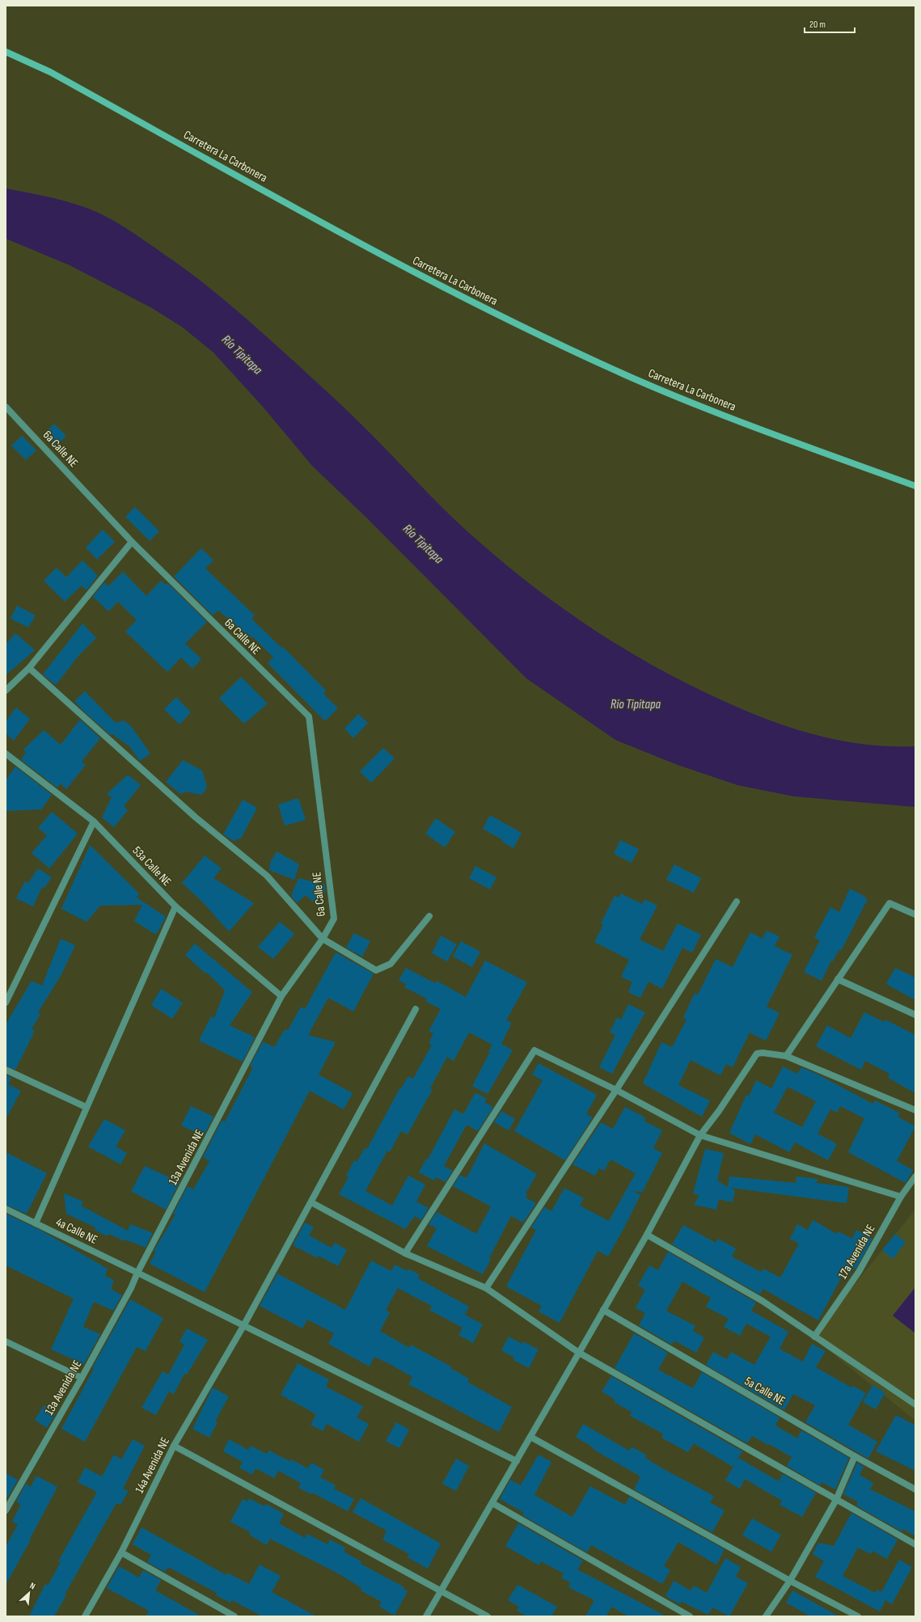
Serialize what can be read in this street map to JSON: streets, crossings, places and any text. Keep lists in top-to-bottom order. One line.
{"streets":{"street":["Carretera La Carbonera","6a Calle NE","53a Calle NE","13a Avenida NE","4a Calle NE","17a Avenida NE","5a Calle NE","14a Avenida NE"]},"crossings":[["6a Calle NE","13a Avenida NE"],["53a Calle NE","13a Avenida NE"],["13a Avenida NE","4a Calle NE"],["4a Calle NE","14a Avenida NE"]],"water":["Río Tipitapa"],"scale_bar":"20 m","north":"top right"}
